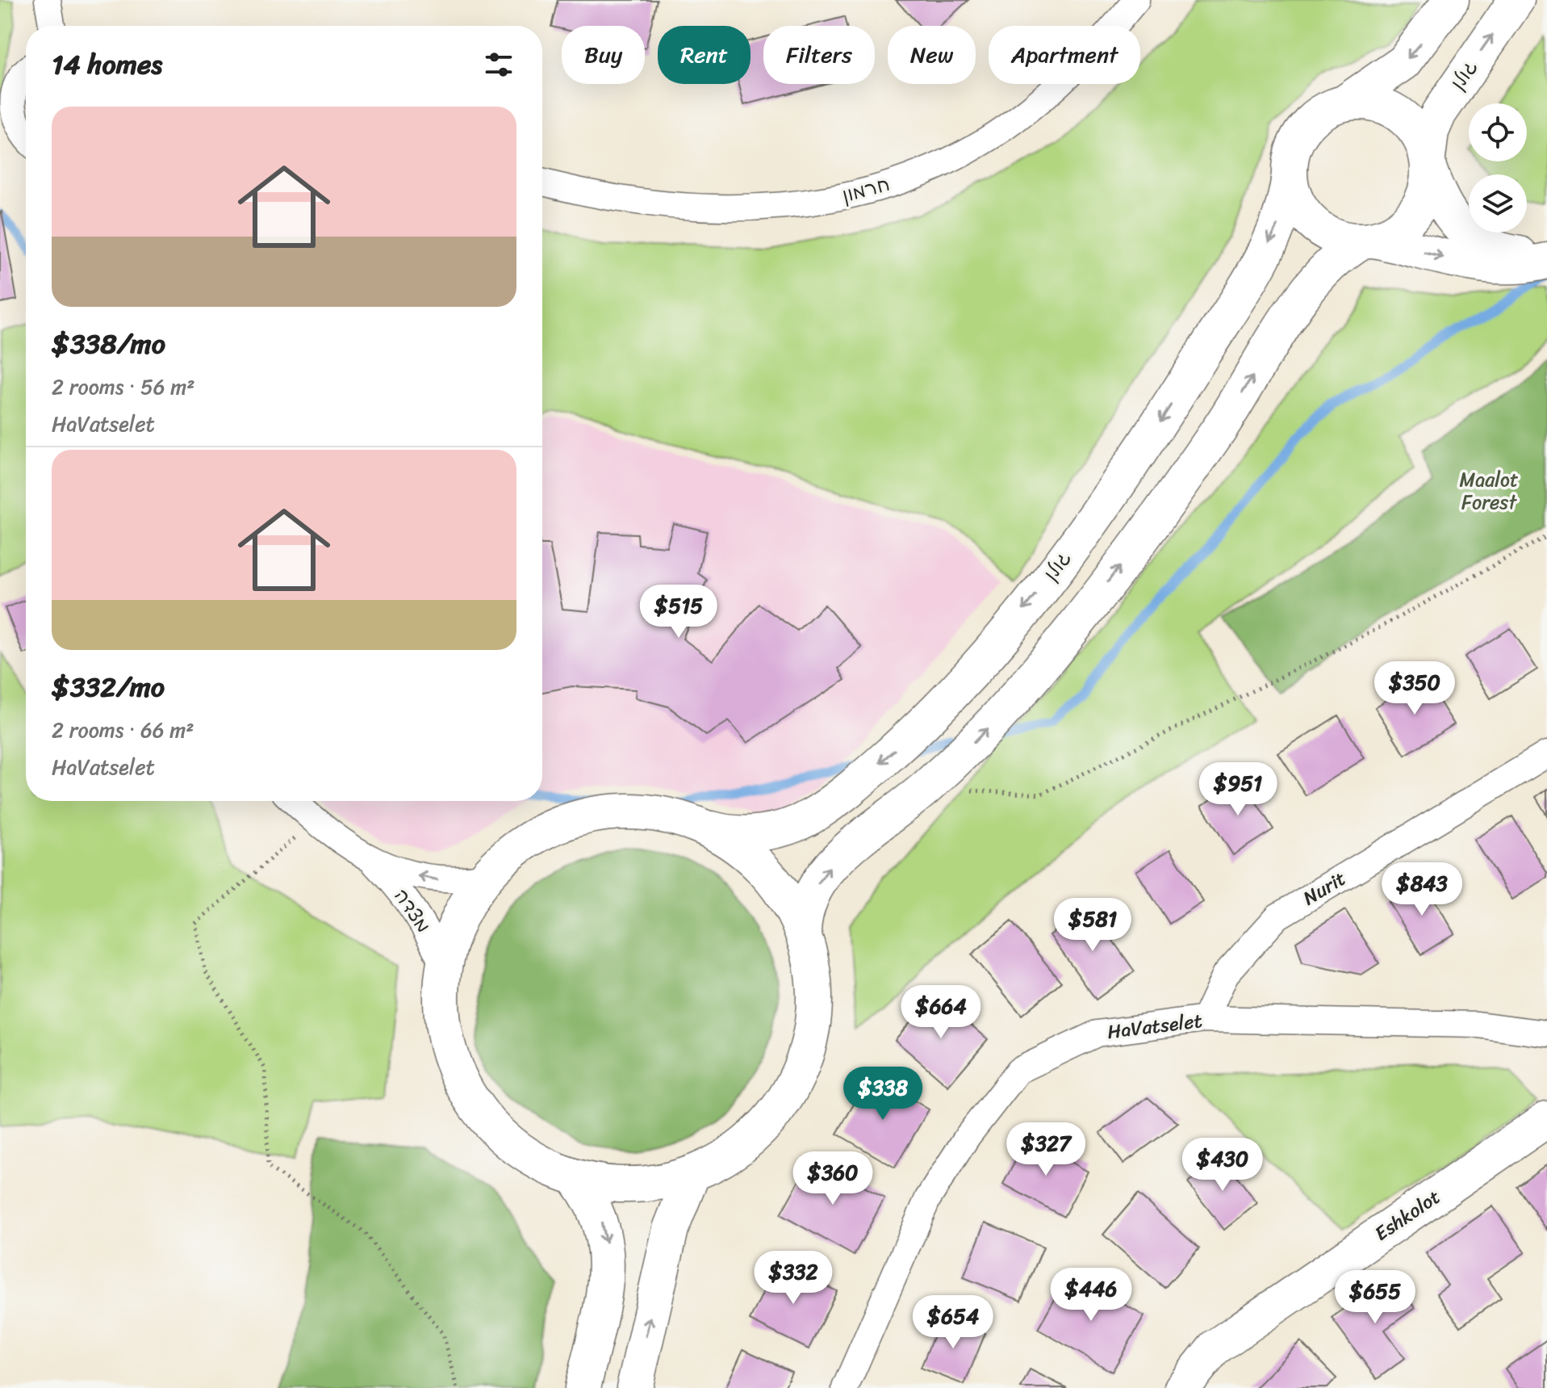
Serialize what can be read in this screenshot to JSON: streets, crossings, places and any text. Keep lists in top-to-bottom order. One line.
{"streets":{"street":["גולן","חרמון","Nurit","מצדה","HaVatselet","Eshkolot"]},"crossings":[["Nurit","HaVatselet"]],"parks":["Maalot Forest"],"page":{"chip":["Buy","Rent","Filters","New","Apartment"],"heading":"14 homes","list":[{"name":"$338/mo","note":"2 rooms · 56 m² · HaVatselet"},{"name":"$332/mo","note":"2 rooms · 66 m² · HaVatselet"}],"price":["$515","$350","$951","$843","$581","$664","$338","$327","$430","$360","$332","$446","$655","$654"]}}
